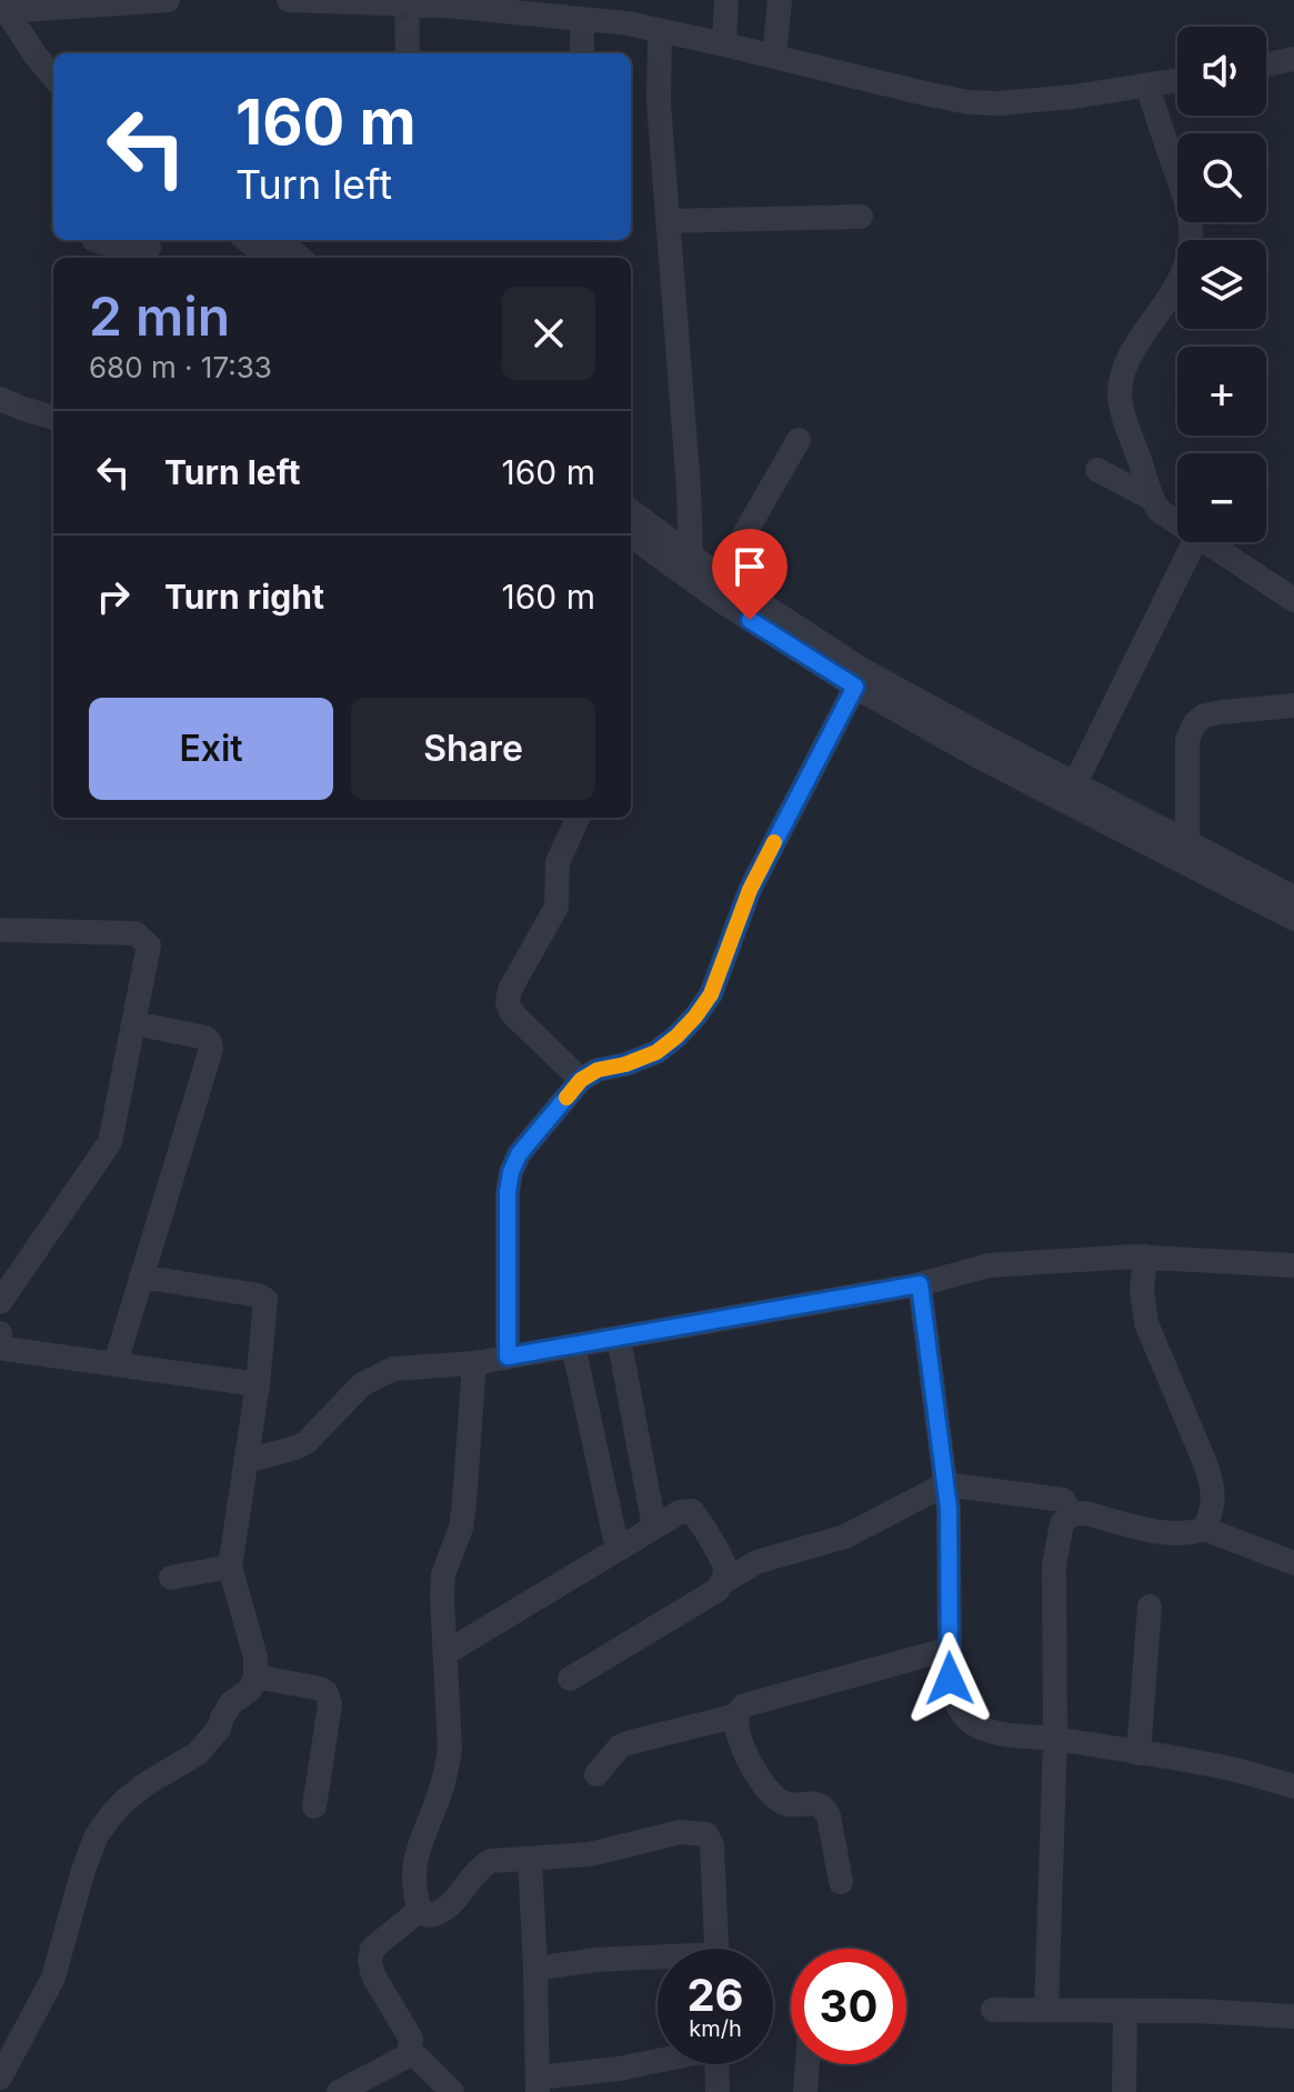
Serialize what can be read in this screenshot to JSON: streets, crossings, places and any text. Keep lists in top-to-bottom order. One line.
{"page":{"map_buttons":["+","−"],"turn":["160 m","Turn left"],"heading":["2 min","680 m · 17:33"],"list":[{"name":"Turn left","value":"160 m"},{"name":"Turn right","value":"160 m"}],"buttons":["Exit","Share"],"speed":"26 km/h","limit":"30"}}
